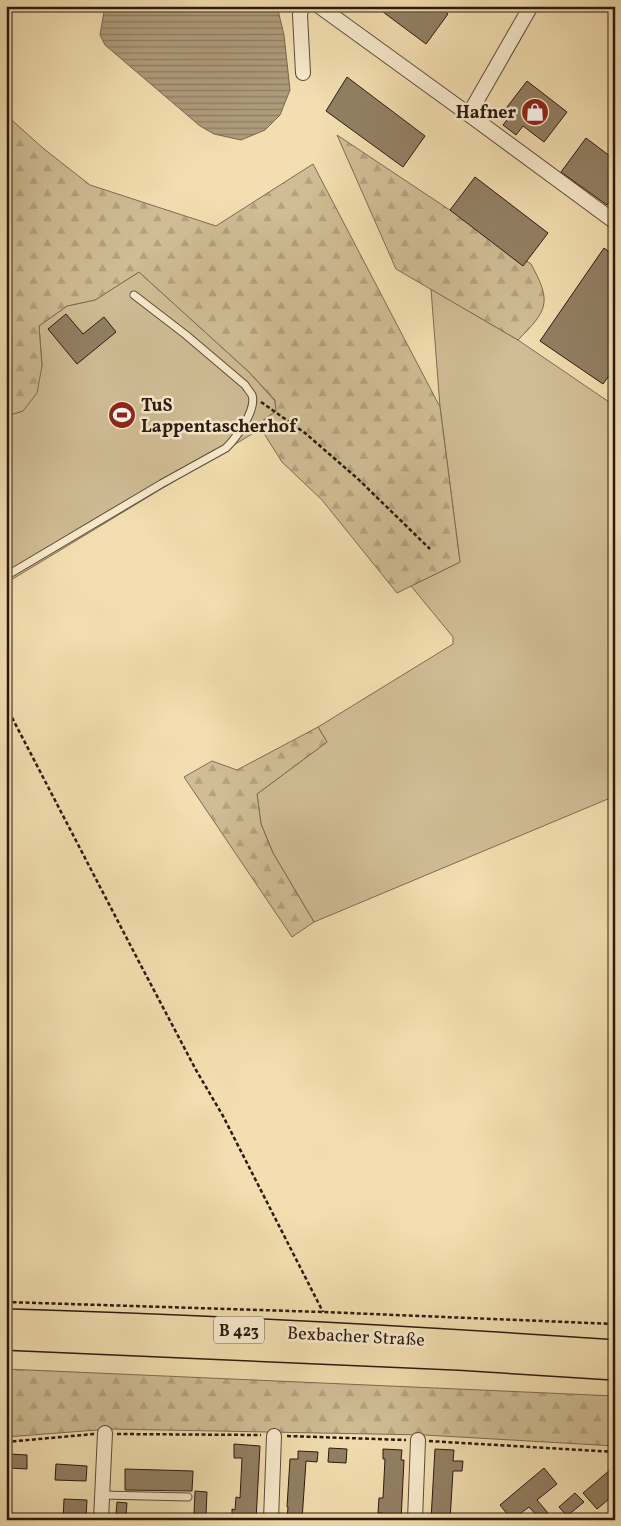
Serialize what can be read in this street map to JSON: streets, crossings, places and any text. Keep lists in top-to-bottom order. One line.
{"streets":{"main road":["B 423","Bexbacher Straße"]},"places":{"shop":["Hafner"],"sports":["TuS Lappentascherhof"]}}
